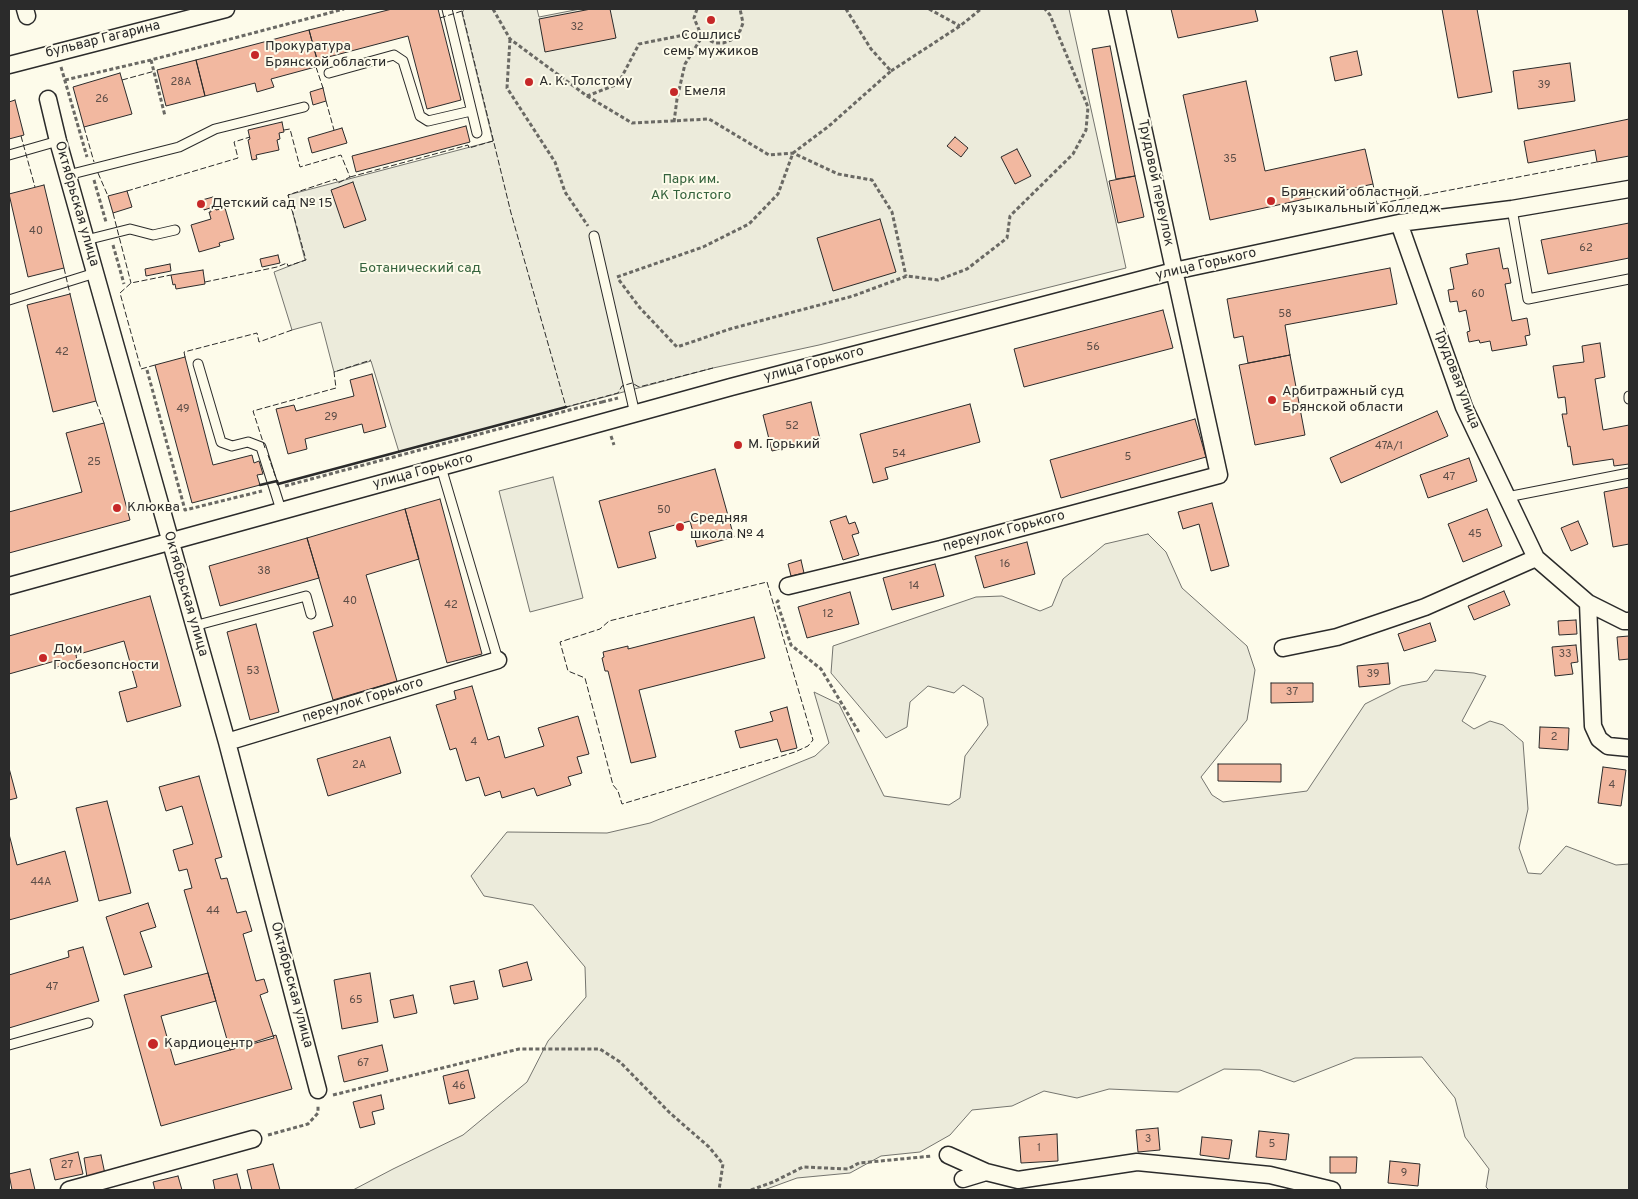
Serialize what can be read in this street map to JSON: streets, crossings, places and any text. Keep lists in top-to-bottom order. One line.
{"streets":{"street":["бульвар Гагарина","Трудовой переулок","Октябрьская улица","улица Горького","Трудовая улица","переулок Горького"]},"crossings":[["Трудовой переулок","улица Горького"],["Трудовой переулок","переулок Горького"],["Октябрьская улица","улица Горького"],["Октябрьская улица","переулок Горького"],["улица Горького","Трудовая улица"]],"parks":["Парк им. АК Толстого","Ботанический сад"],"places":["Сошлись семь мужиков","Прокуратура Брянской области","А. К. Толстому","Емеля","Брянский областной музыкальный колледж","Детский сад № 15","Арбитражный суд Брянской области","М. Горький","Клюква","Средняя школа № 4","Дом Госбезопсности","Кардиоцентр"],"house_numbers":["32","28А","39","26","35","40","62","60","58","56","42","49","29","52","47А/1","54","5","25","47","50","45","16","38","14","40","42","12","33","53","39","37","2","4","2А","4","44А","44","47","65","67","46","3","5","1","27","9"]}
